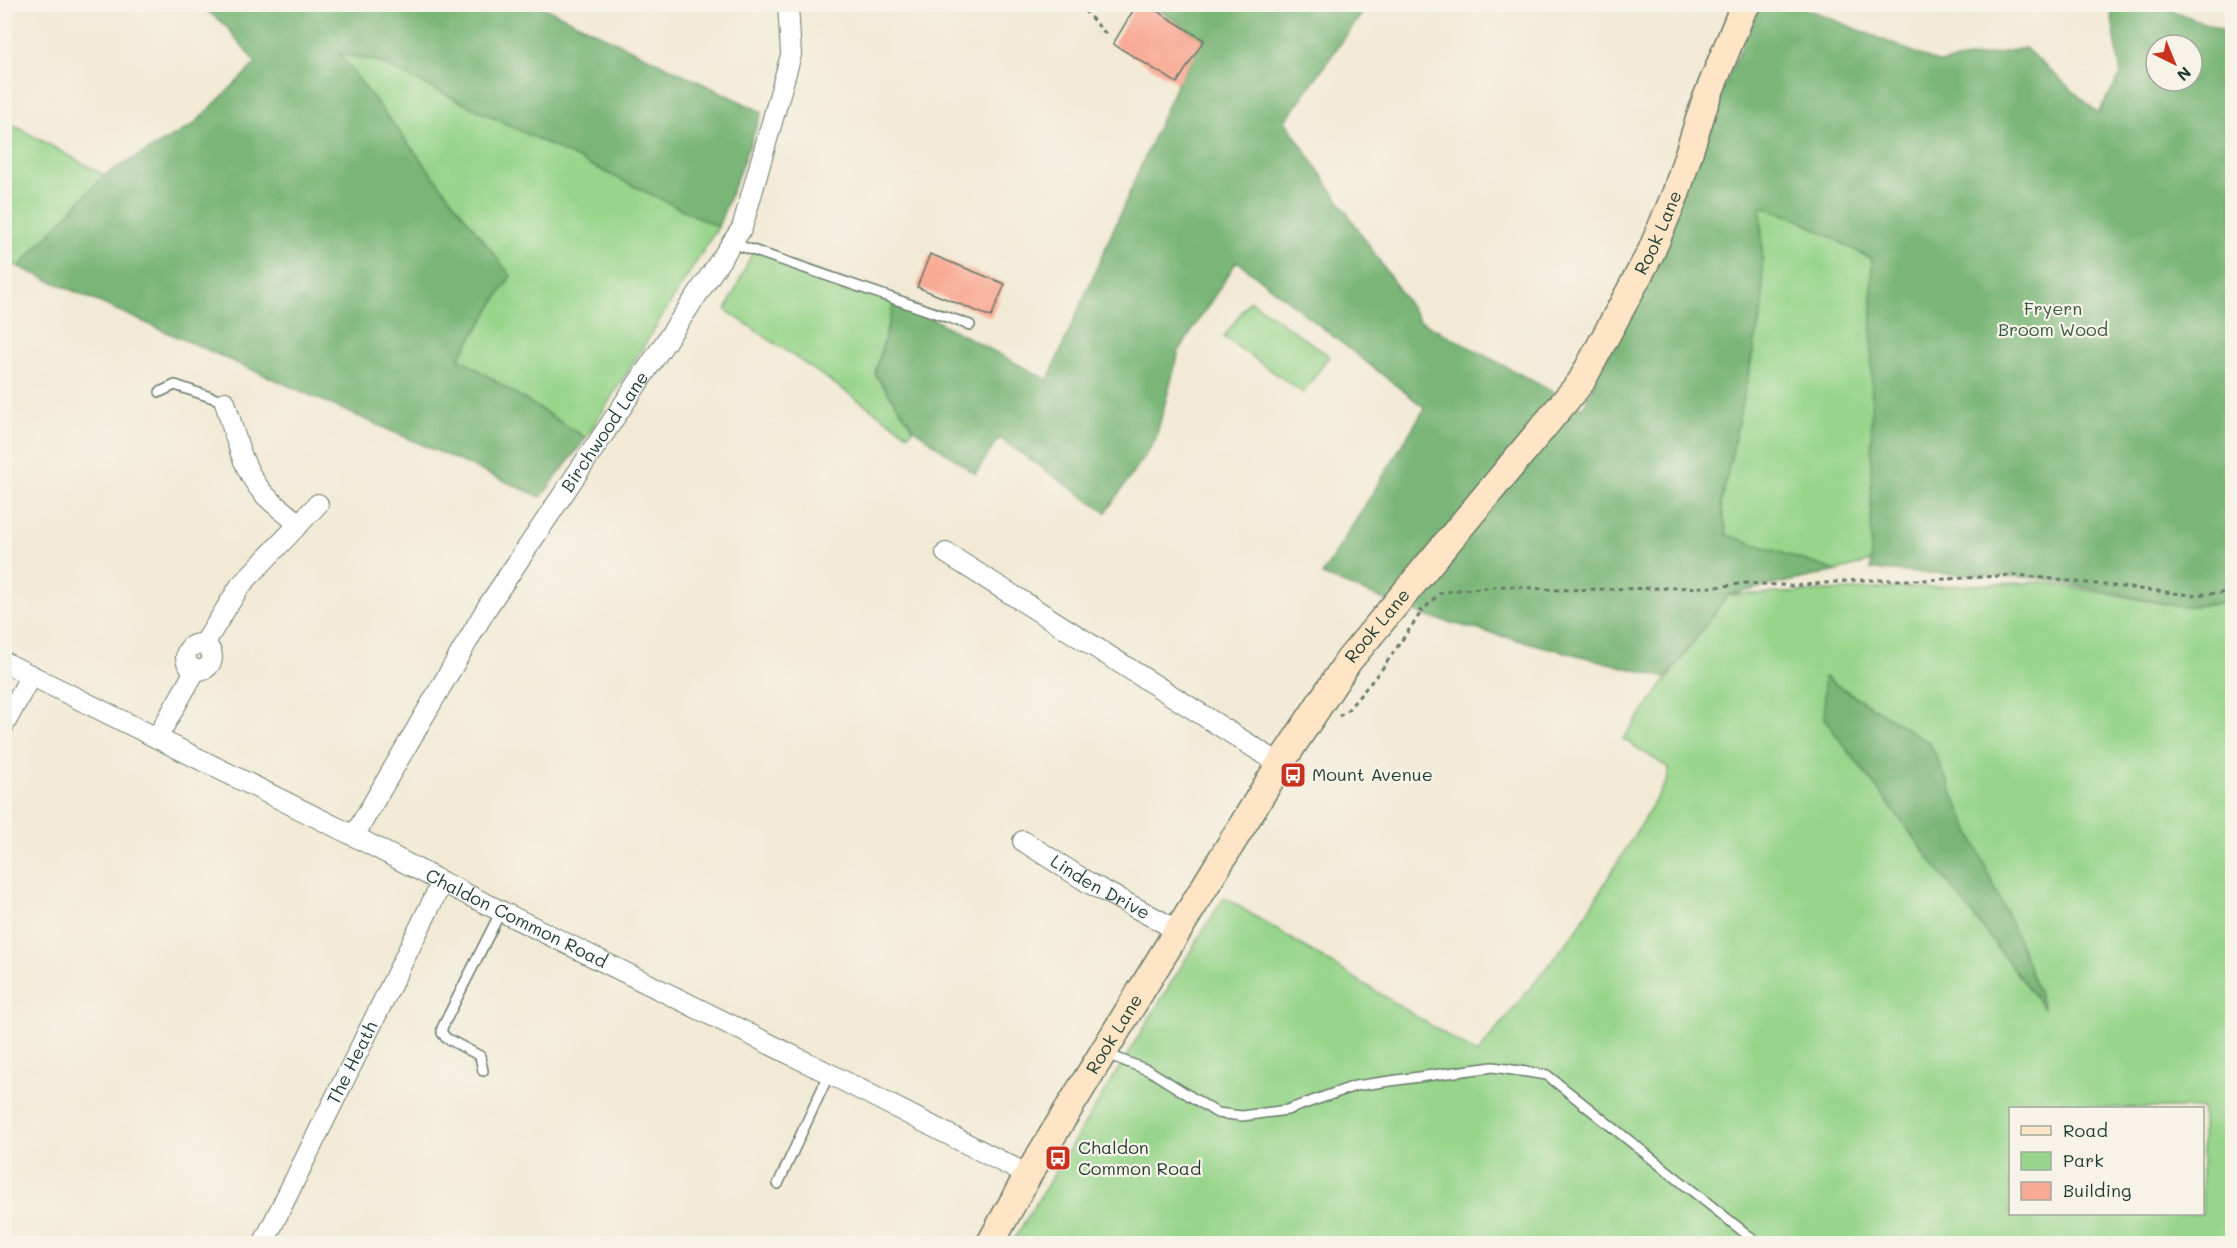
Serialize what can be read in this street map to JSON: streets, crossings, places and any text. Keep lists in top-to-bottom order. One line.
{"streets":{"main road":["Rook Lane"],"street":["Birchwood Lane","Linden Drive","Chaldon Common Road","The Heath"]},"crossings":[["Rook Lane","Linden Drive"],["Rook Lane","Chaldon Common Road"],["Birchwood Lane","Chaldon Common Road"],["Chaldon Common Road","The Heath"]],"parks":["Fryern Broom Wood"],"places":{"bus stop":["Mount Avenue","Chaldon Common Road"]},"legend":["Road","Park","Building"],"north":"bottom right"}
